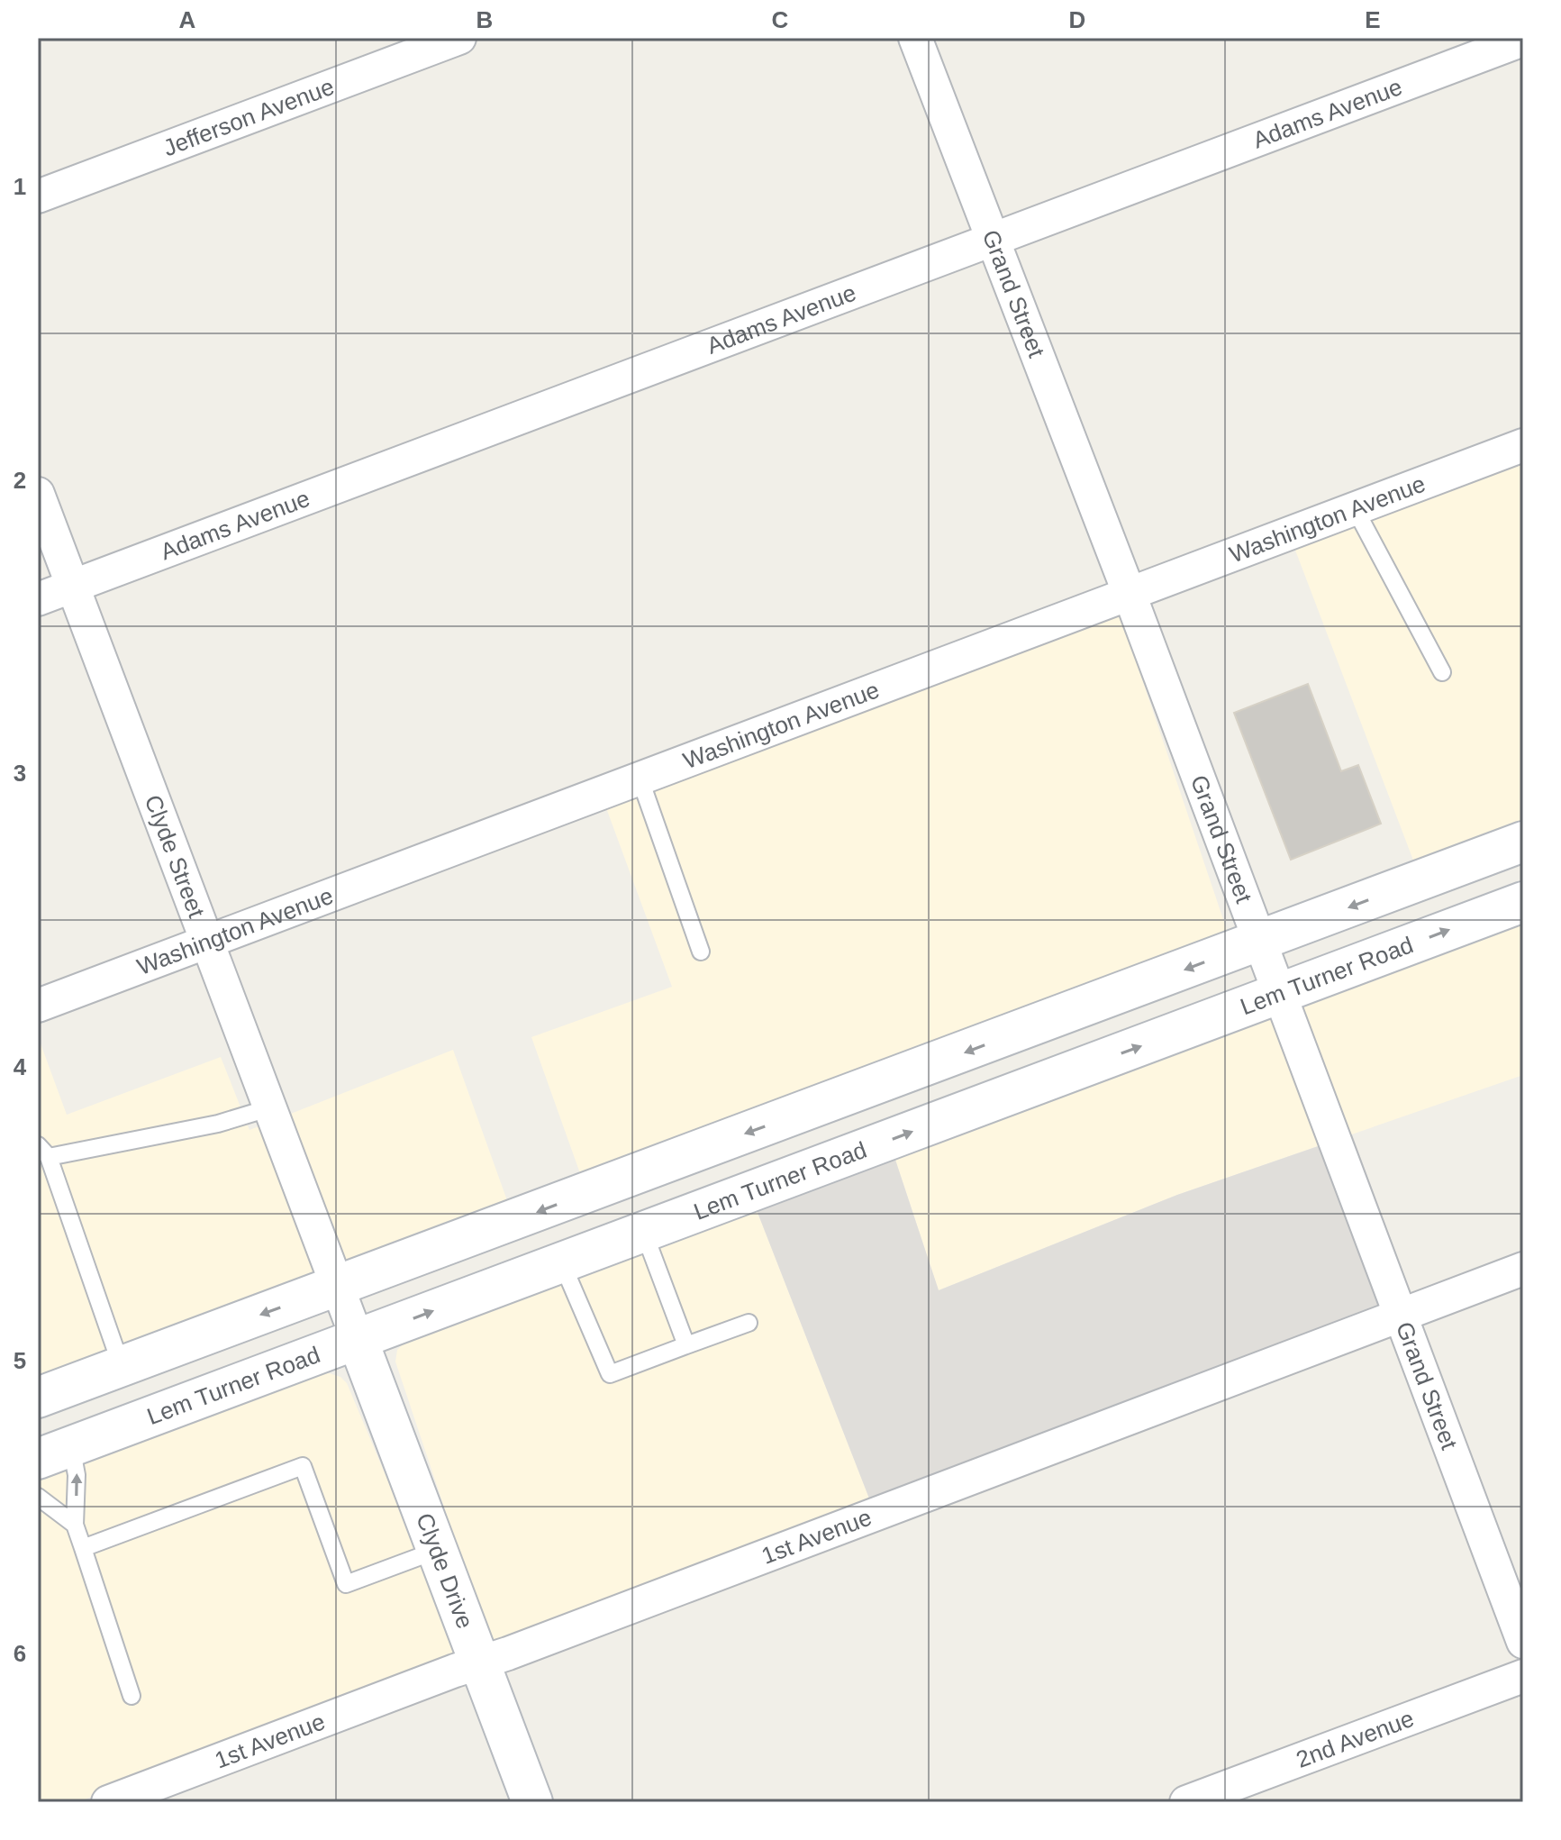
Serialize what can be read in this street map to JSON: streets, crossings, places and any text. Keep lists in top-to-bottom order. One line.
{"streets":{"main road":["Lem Turner Road","Clyde Drive"],"street":["Adams Avenue","Jefferson Avenue","Grand Street","Washington Avenue","Clyde Street","1st Avenue","2nd Avenue"]},"crossings":[["Adams Avenue","Grand Street"],["Adams Avenue","Clyde Street"],["Grand Street","Washington Avenue"],["Grand Street","Lem Turner Road"],["Grand Street","1st Avenue"],["Washington Avenue","Clyde Street"],["Clyde Street","Lem Turner Road"],["Clyde Street","Clyde Drive"],["Lem Turner Road","Clyde Drive"],["1st Avenue","Clyde Drive"]],"grid":{"columns":["A","B","C","D","E"],"rows":["1","2","3","4","5","6"]}}
